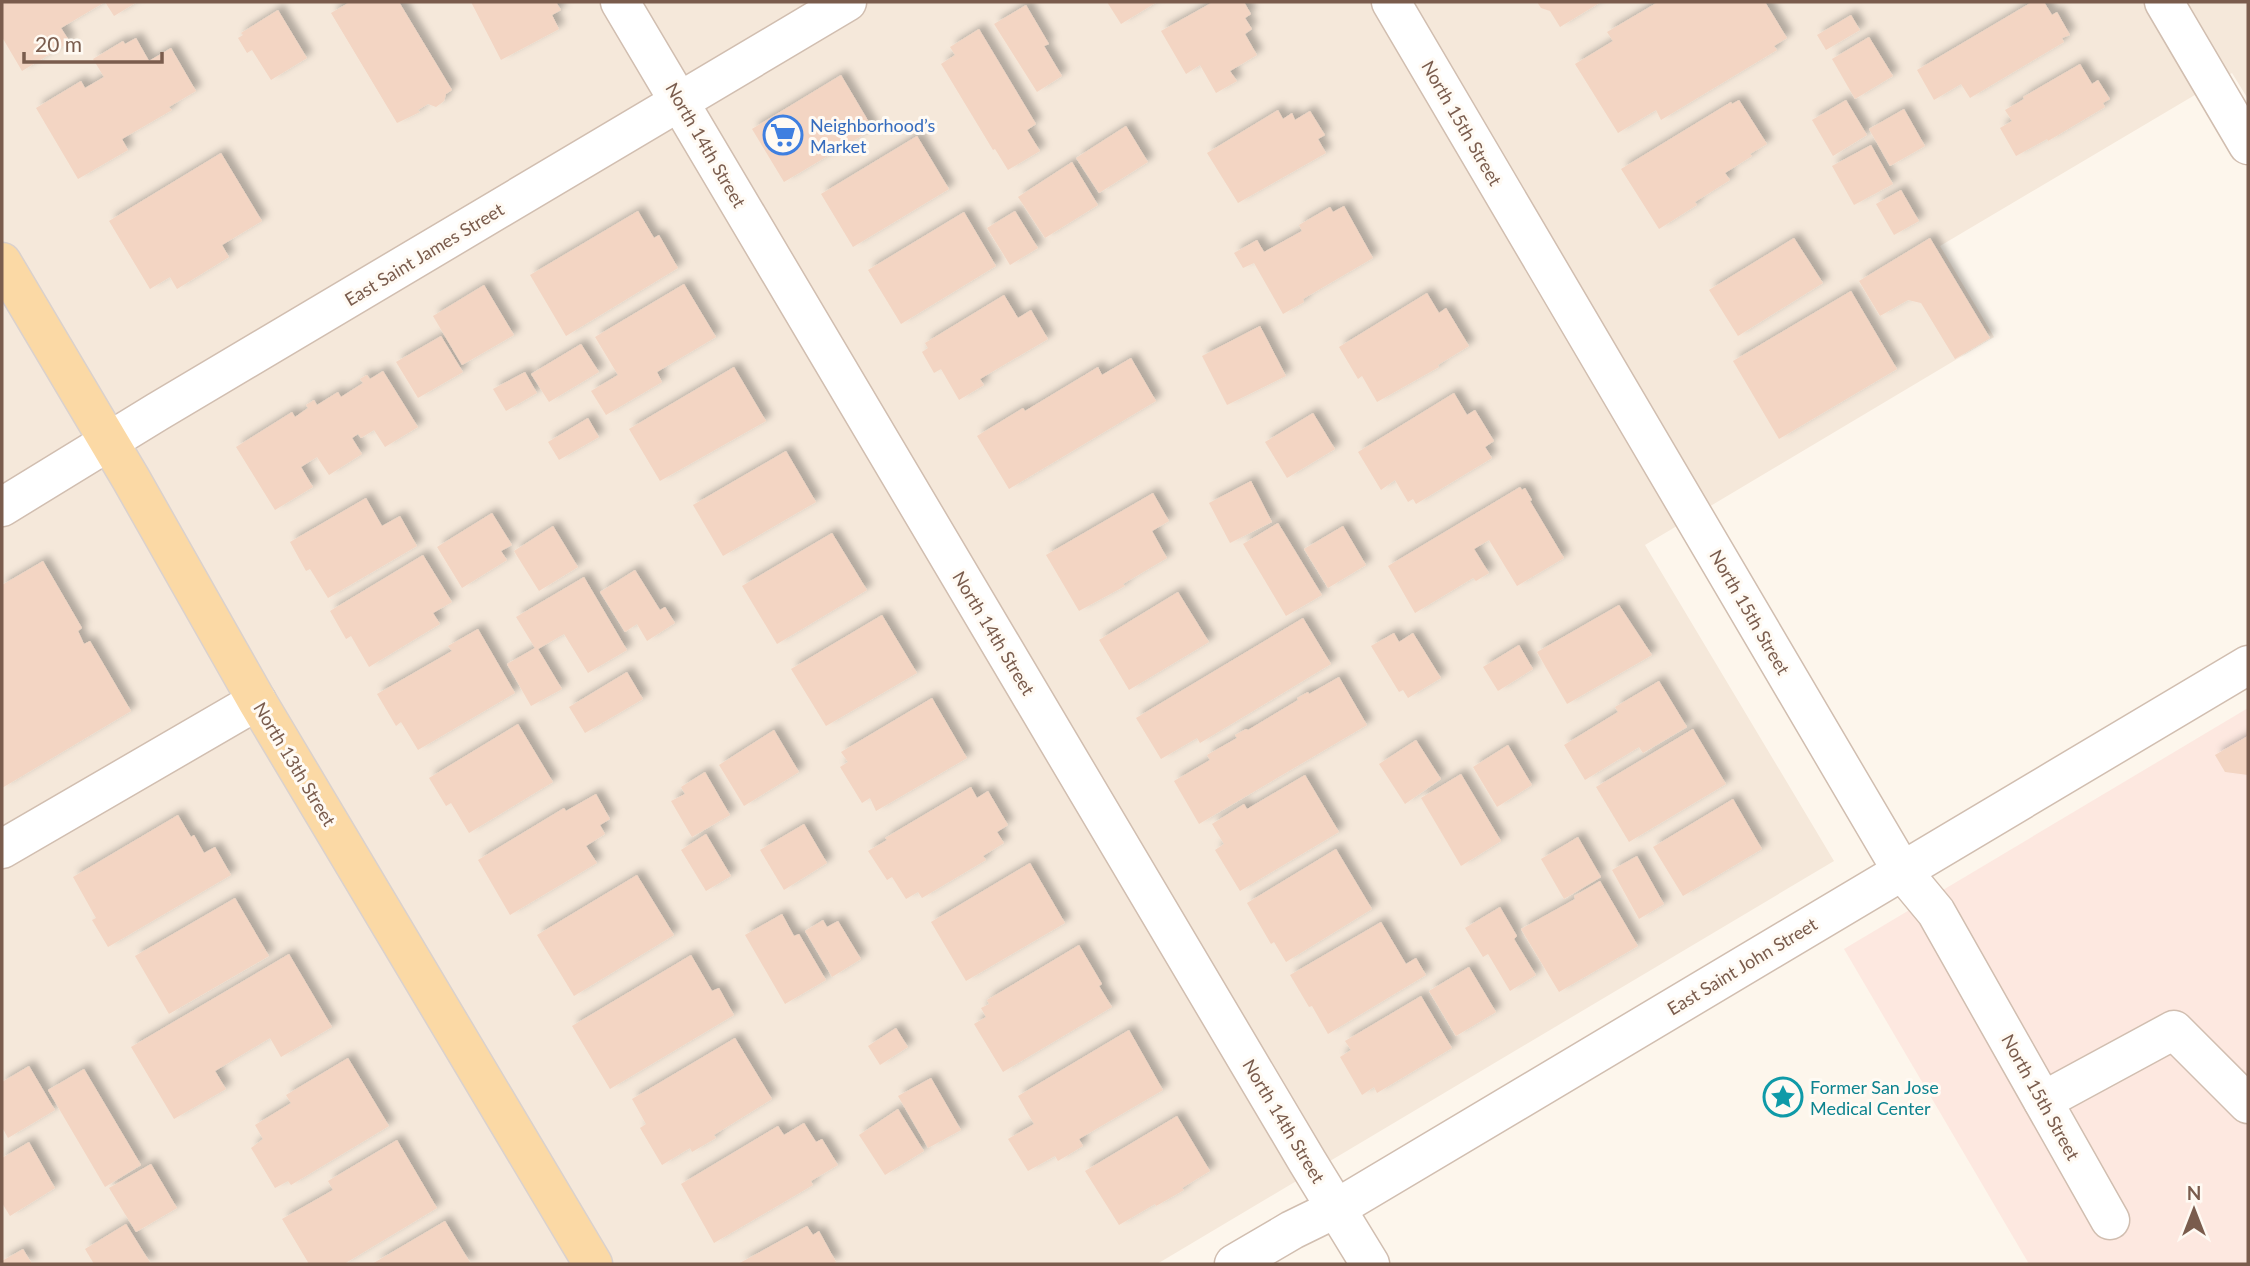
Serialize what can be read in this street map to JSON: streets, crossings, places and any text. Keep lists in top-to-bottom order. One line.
{"streets":{"main road":["North 13th Street"],"street":["North 15th Street","North 14th Street","East Saint James Street","East Saint John Street"]},"crossings":[["North 15th Street","East Saint John Street"],["North 14th Street","East Saint James Street"],["North 14th Street","East Saint John Street"],["East Saint James Street","North 13th Street"]],"places":{"supermarket":["Neighborhood’s Market"],"place":["Former San Jose Medical Center"]},"scale_bar":"20 m","north":"top"}
